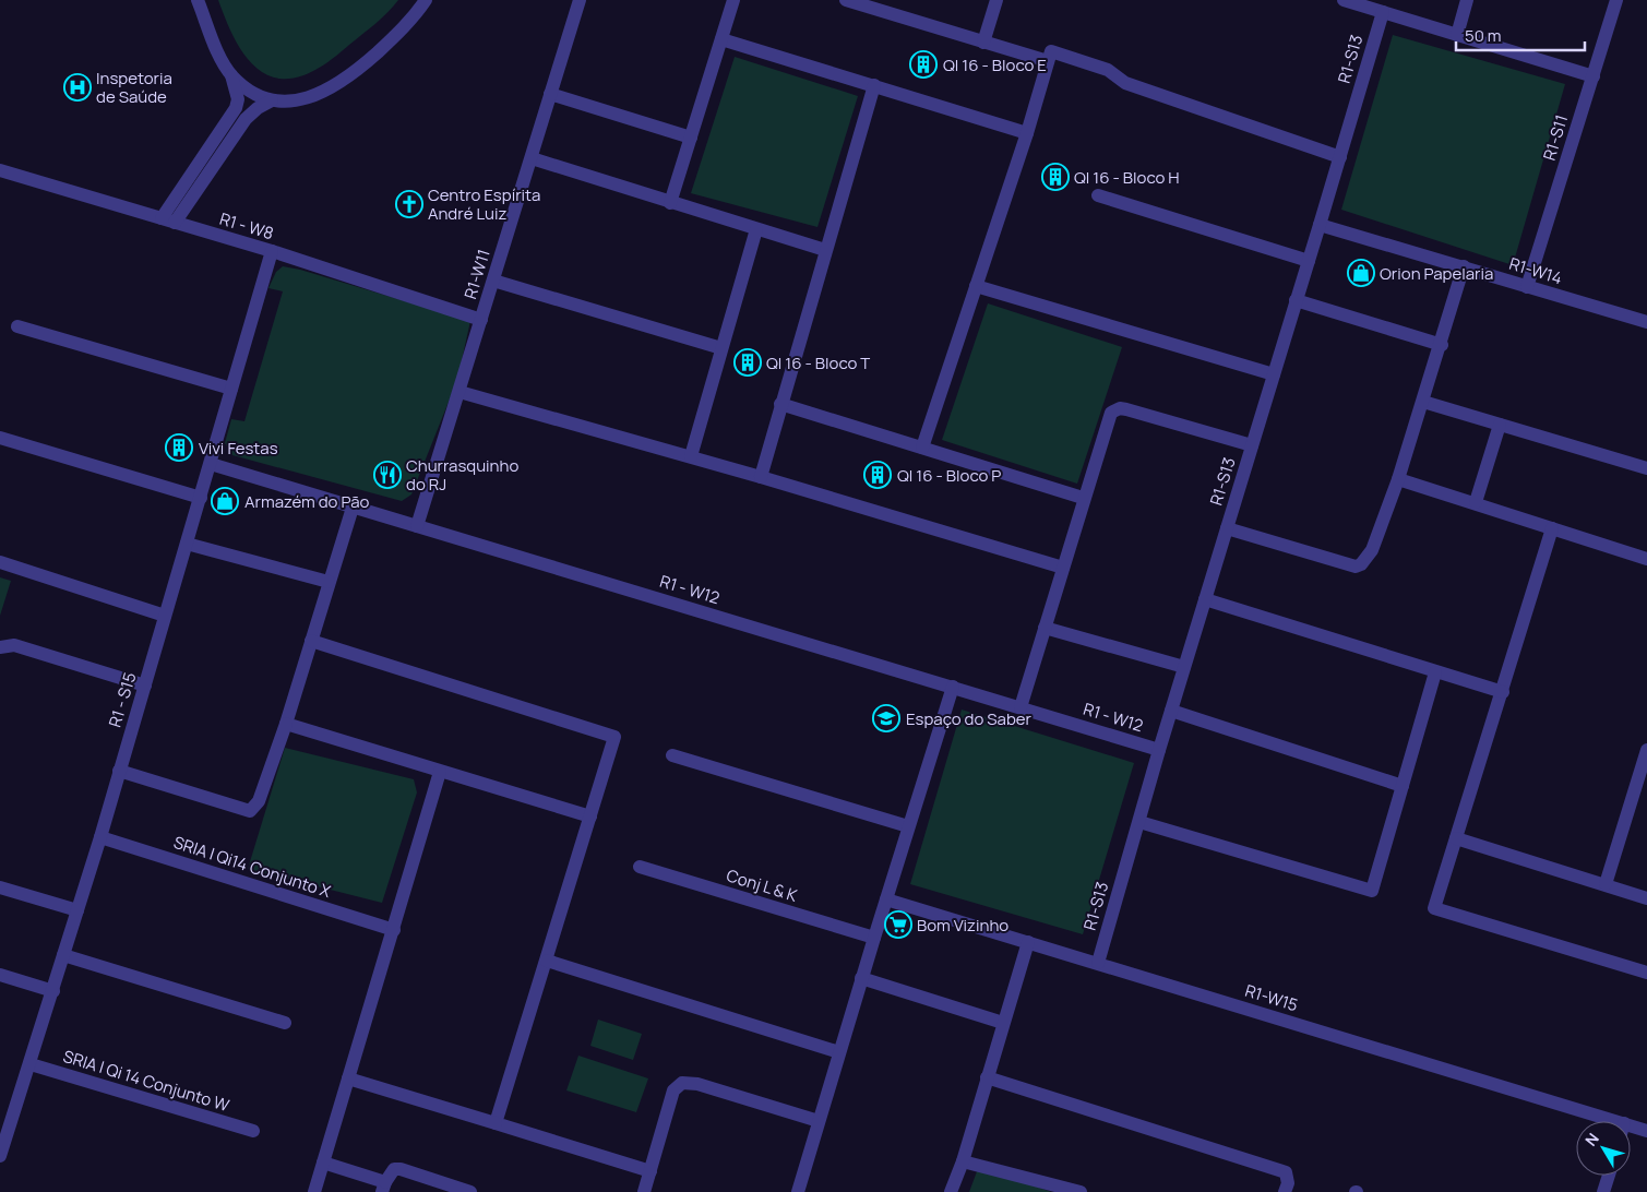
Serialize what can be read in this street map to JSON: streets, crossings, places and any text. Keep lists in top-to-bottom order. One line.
{"streets":{"street":["R1-S13","R1-S11","R1 - W8","R1-W14","R1-W11","R1 - W12","R1 - S15","SRIA I Qi14 Conjunto X","Conj L & K","R1-W15","SRIA I Qi 14 Conjunto W"]},"crossings":[["R1-S13","R1-W14"],["R1-S13","R1 - W12"],["R1-S13","R1-W15"],["R1-S11","R1-W14"],["R1 - W8","R1-W11"],["R1 - W8","R1 - S15"],["R1-W11","R1 - W12"],["R1 - W12","R1 - S15"],["R1 - S15","SRIA I Qi14 Conjunto X"],["R1 - S15","SRIA I Qi 14 Conjunto W"]],"places":{"building":["QI 16 - Bloco E","QI 16 - Bloco H","QI 16 - Bloco T","Vivi Festas","QI 16 - Bloco P"],"hospital":["Inspetoria de Saúde"],"church":["Centro Espírita André Luiz"],"shop":["Orion Papelaria","Armazém do Pão"],"restaurant":["Churrasquinho do RJ"],"school or university":["Espaço do Saber"],"supermarket":["Bom Vizinho"]},"scale_bar":"50 m","north":"top left"}
